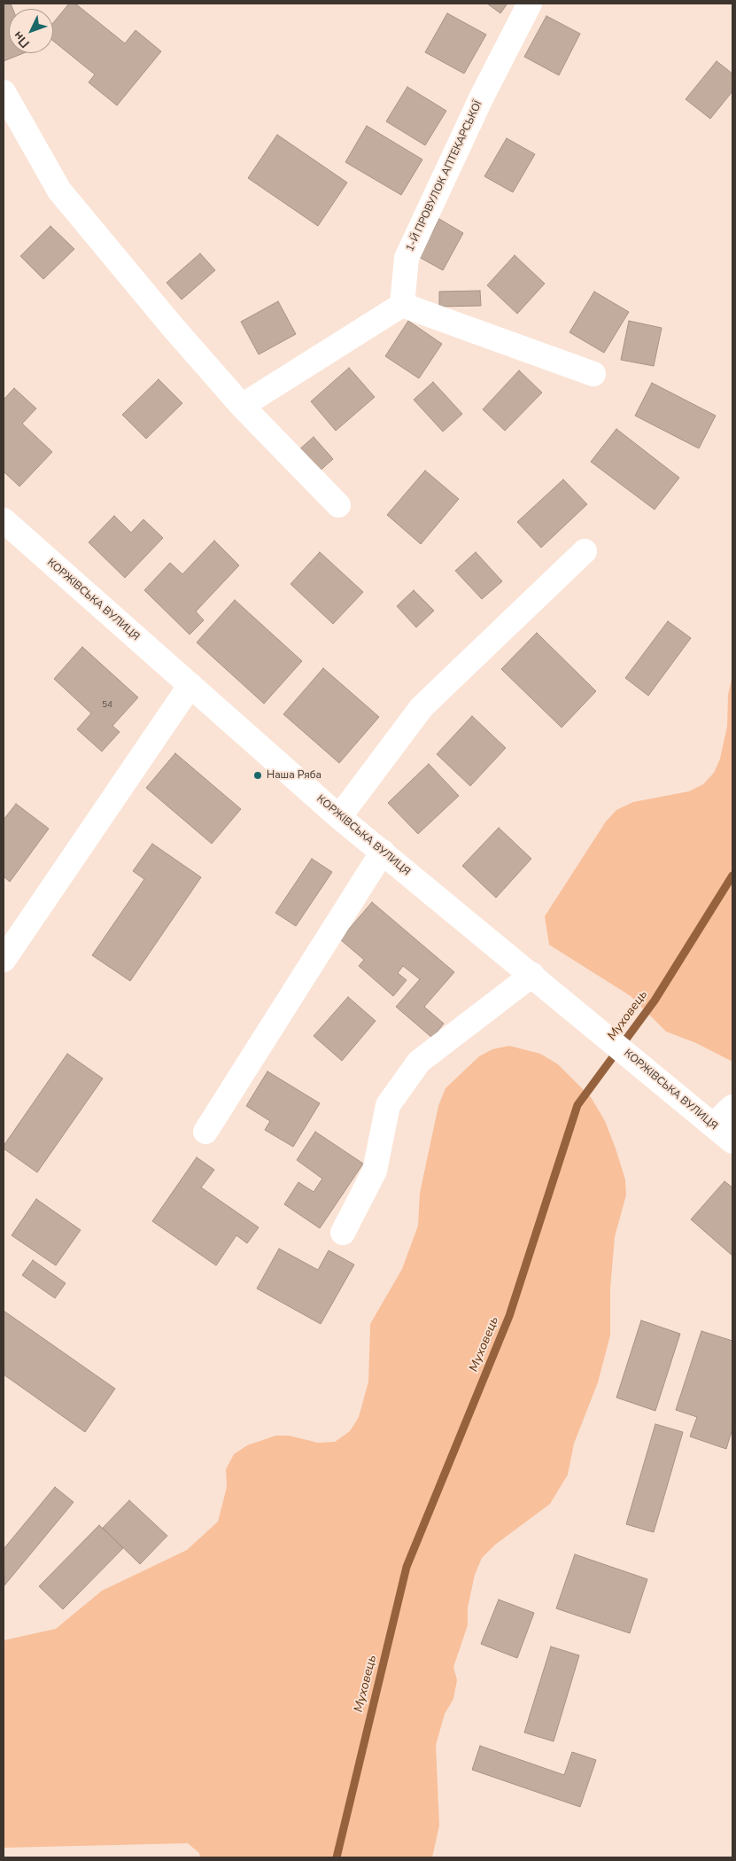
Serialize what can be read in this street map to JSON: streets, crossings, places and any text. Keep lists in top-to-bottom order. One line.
{"streets":{"street":["1-Й ПРОВУЛОК АПТЕКАРСЬКОЇ","КОРЖІВСЬКА ВУЛИЦЯ"]},"water":["Муховець"],"places":["Наша Ряба"],"house_numbers":["54"],"north":"bottom left"}
